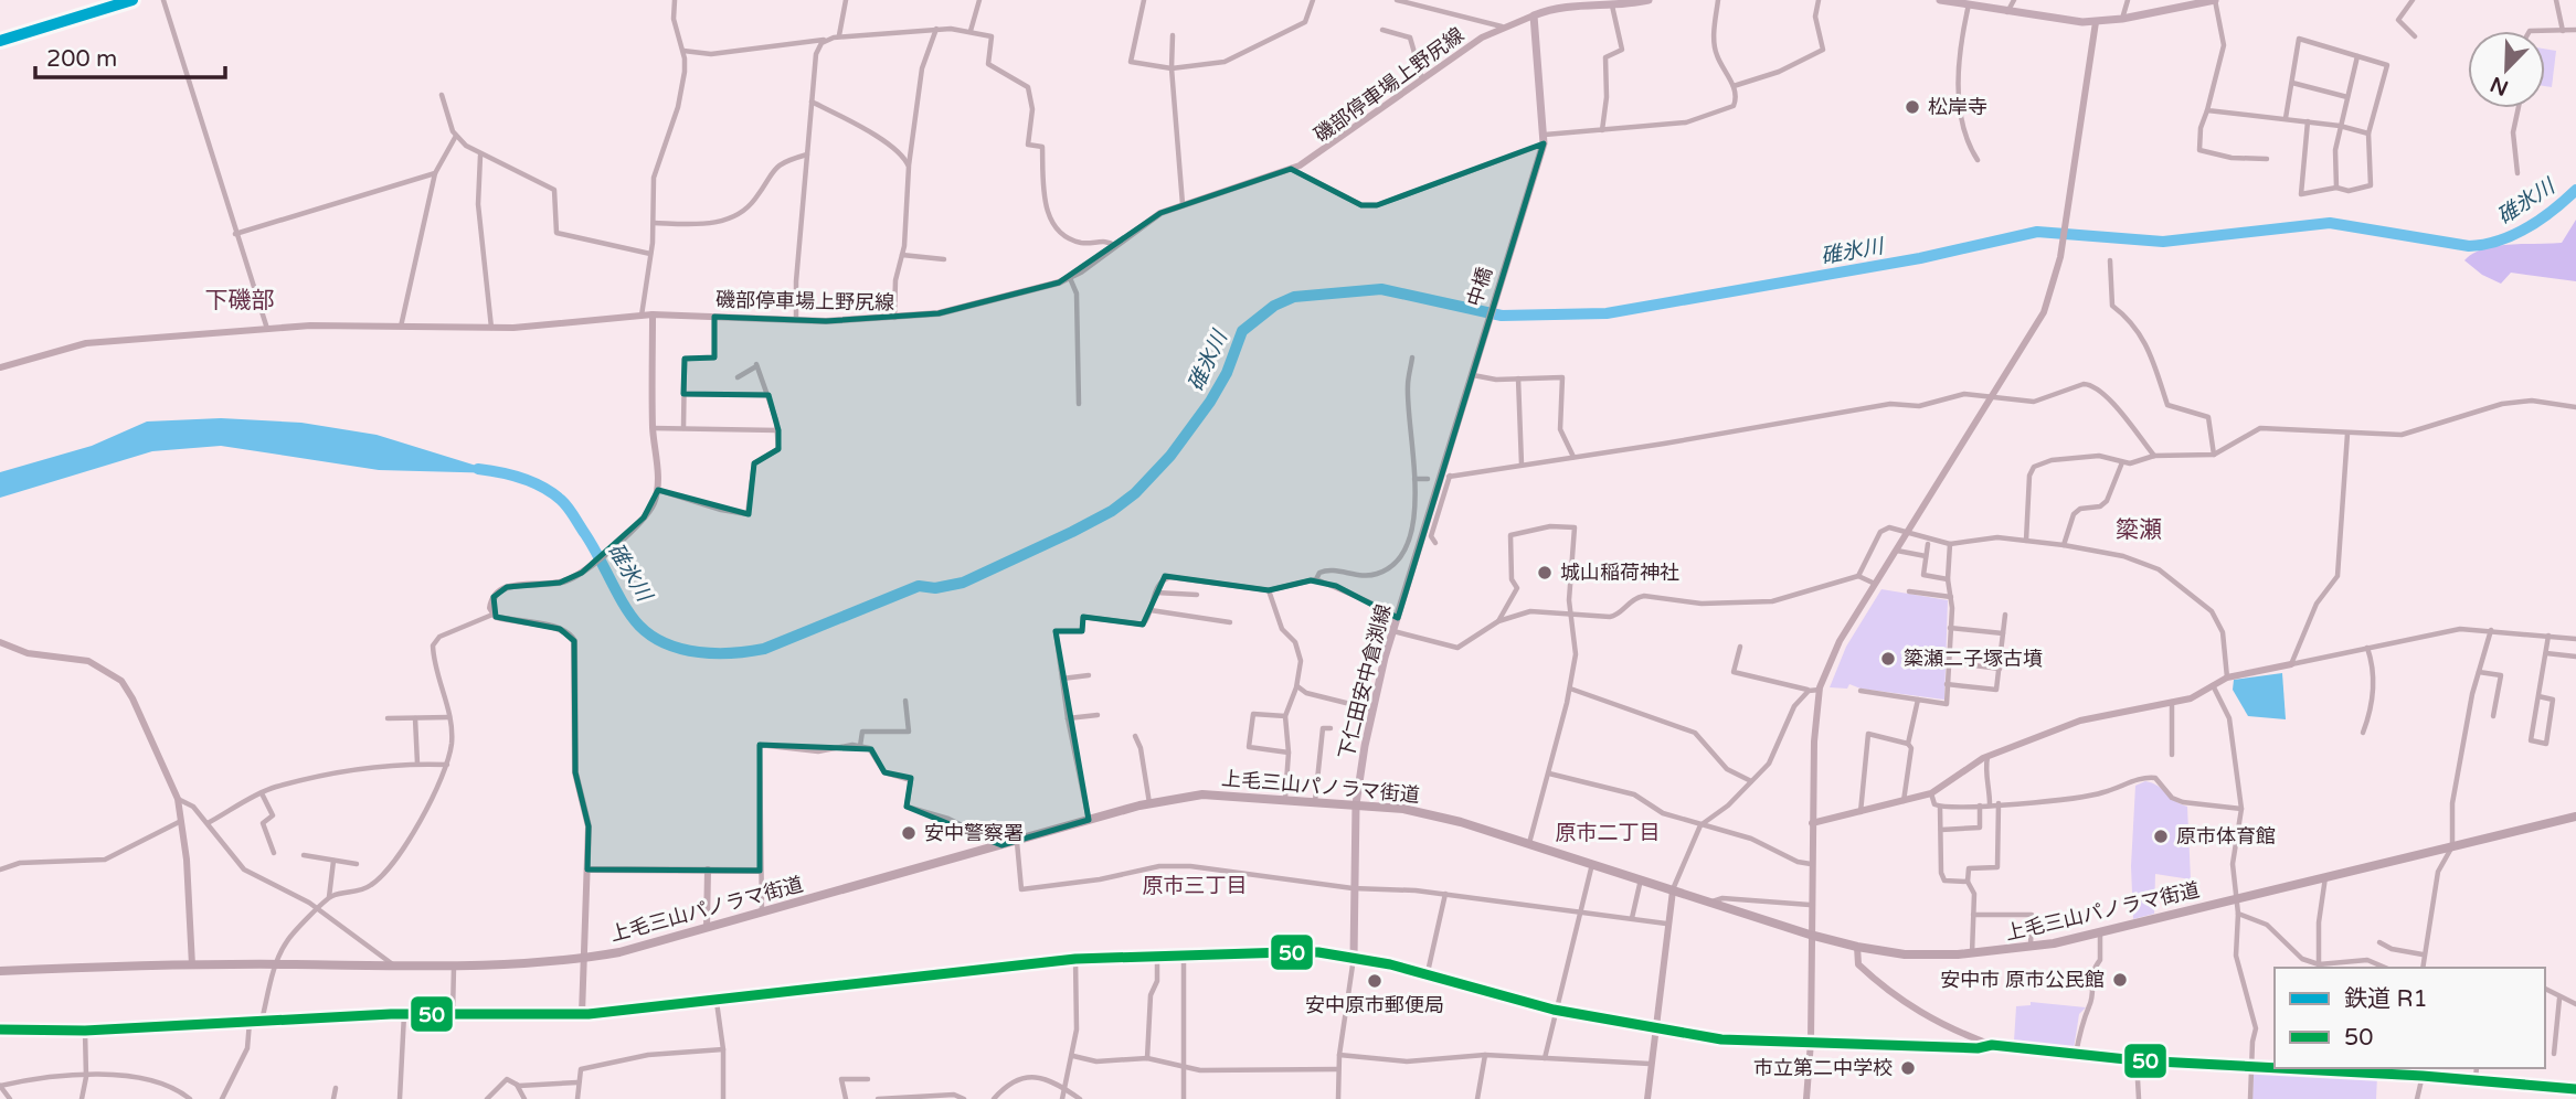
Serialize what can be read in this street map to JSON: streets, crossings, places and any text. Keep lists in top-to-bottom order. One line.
{"streets":{"highway":["上毛三山パノラマ街道"],"main road":["中橋","下仁田安中倉渕線"],"street":["磯部停車場上野尻線"]},"crossings":[["中橋","下仁田安中倉渕線"],["下仁田安中倉渕線","上毛三山パノラマ街道"]],"districts":["下磯部","簗瀬","原市二丁目","原市三丁目"],"water":["碓氷川"],"places":["松岸寺","城山稲荷神社","簗瀬二子塚古墳","安中警察署","原市体育館","安中市 原市公民館","安中原市郵便局","市立第二中学校"],"lines":["rail line R1","transit line 50"],"legend":["鉄道 R1","50"],"scale_bar":"200 m","north":"bottom left"}
